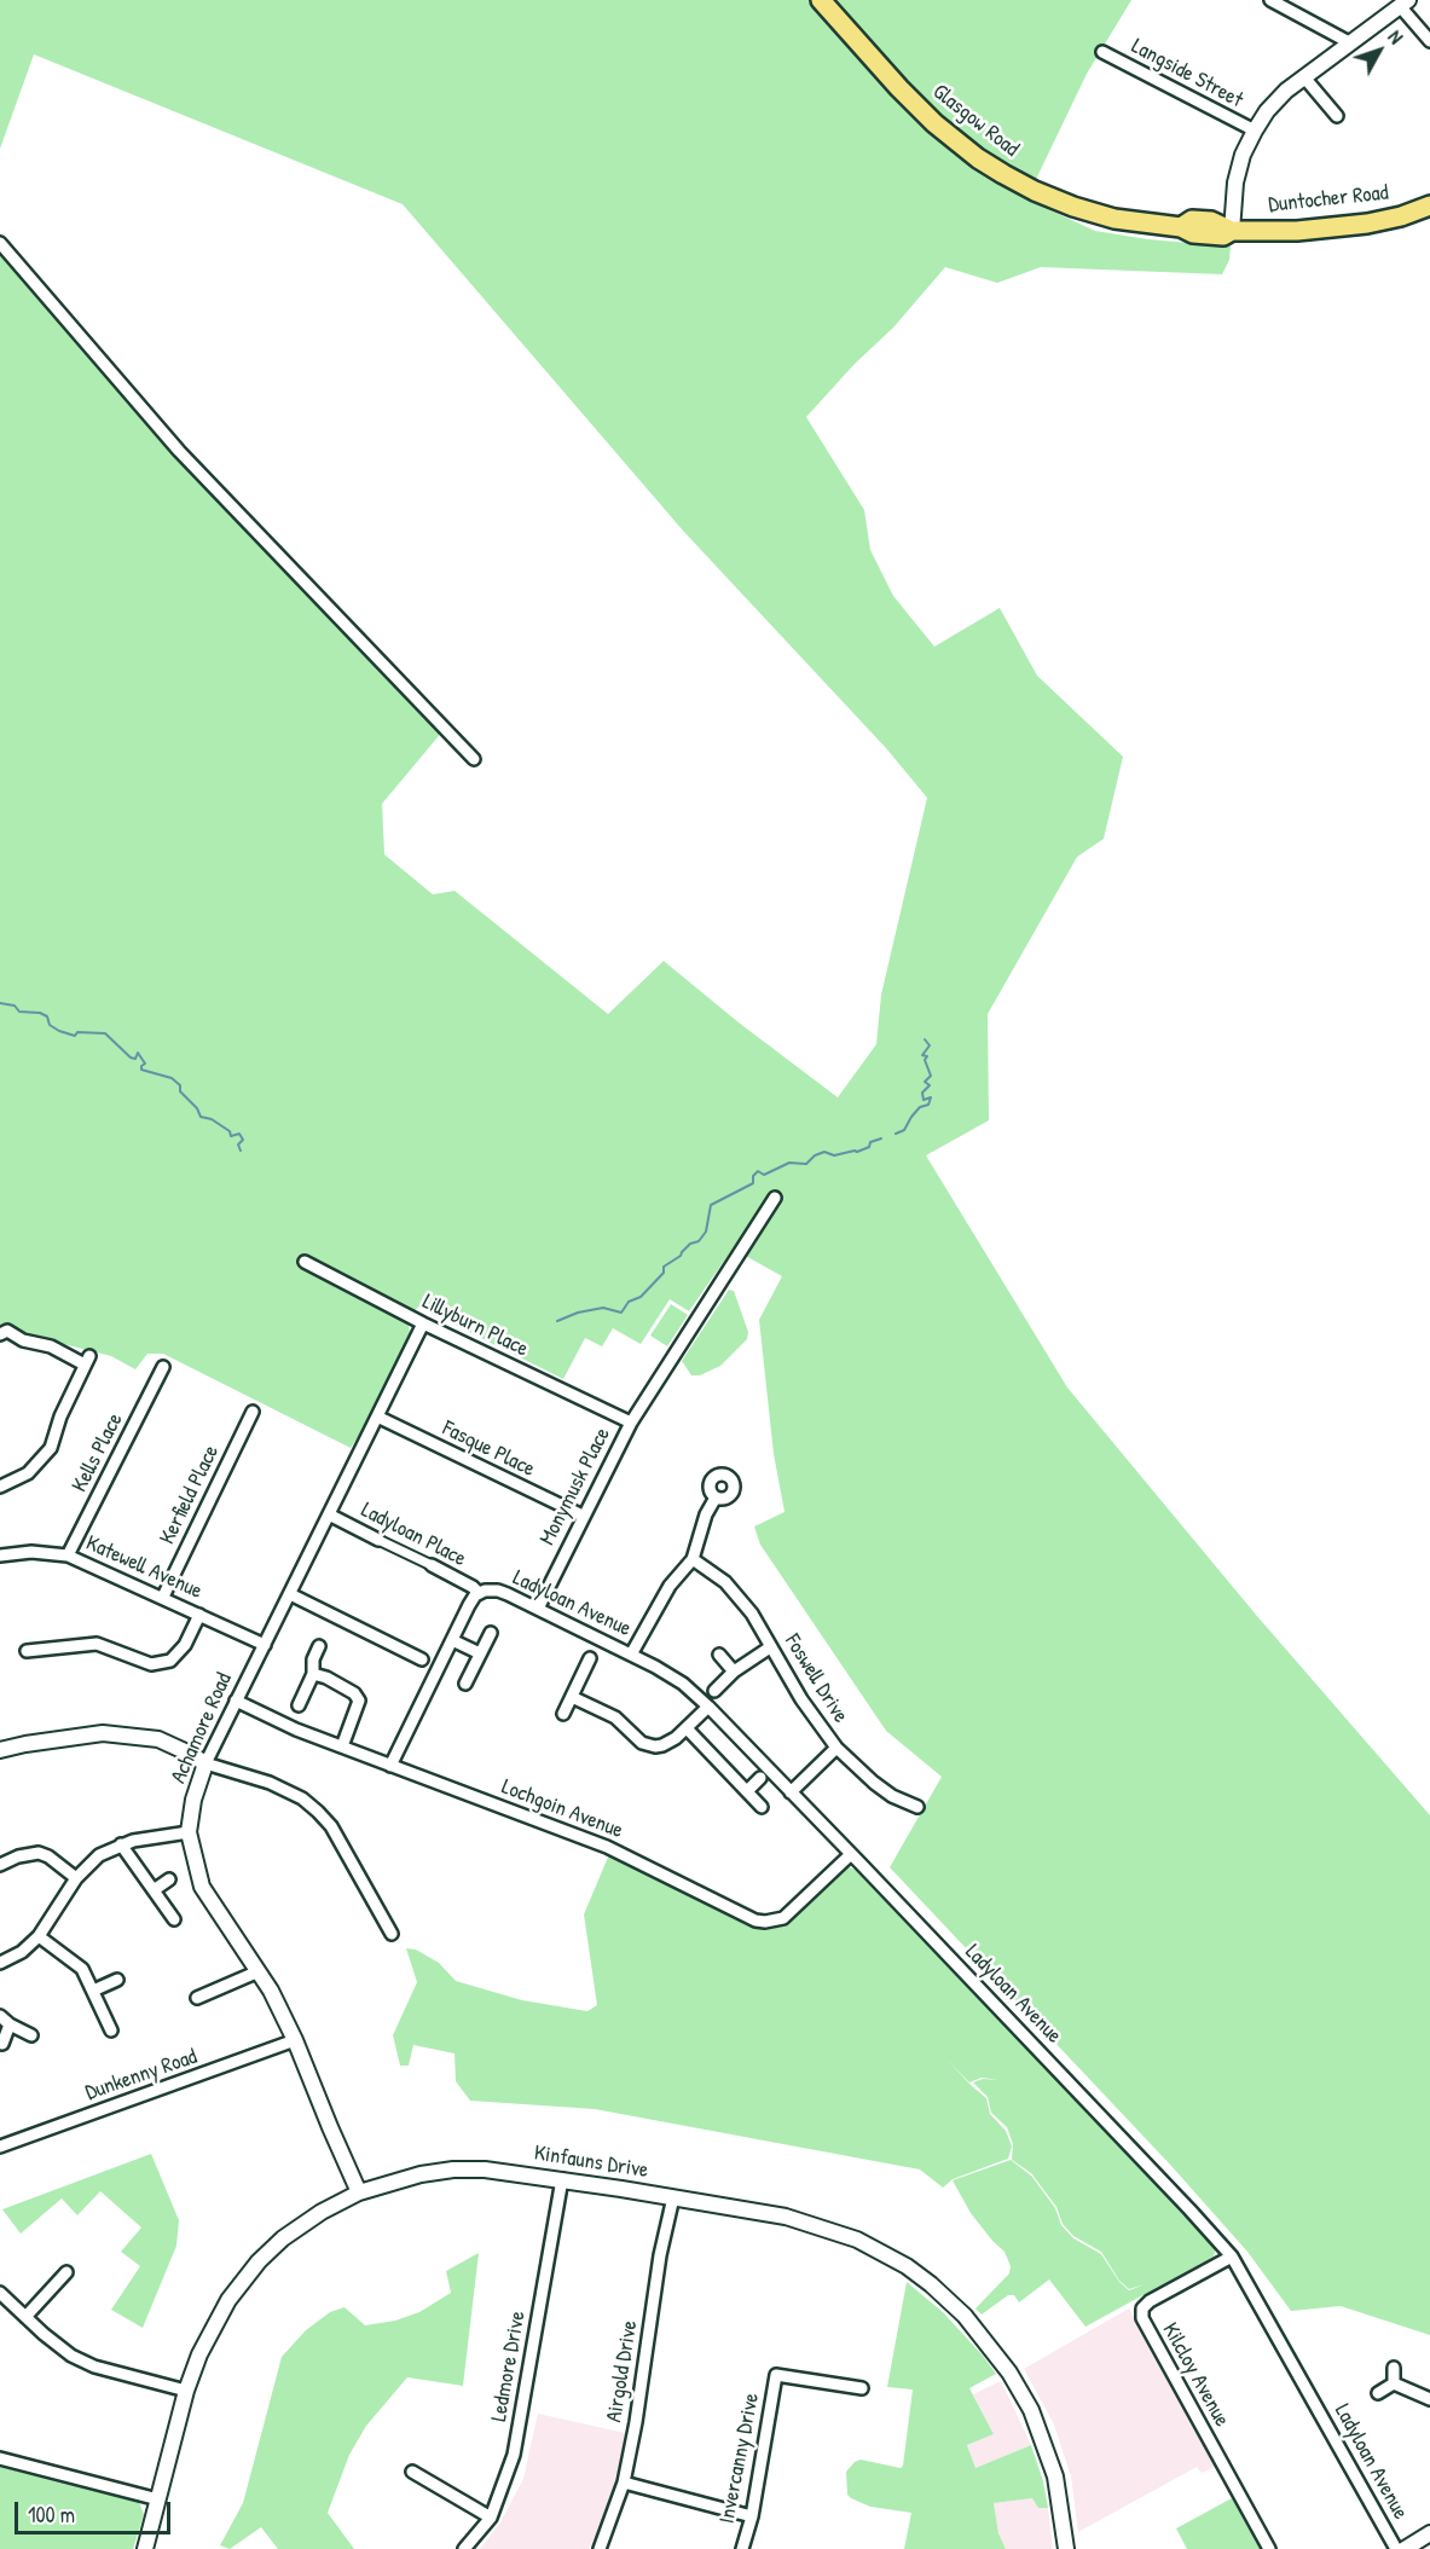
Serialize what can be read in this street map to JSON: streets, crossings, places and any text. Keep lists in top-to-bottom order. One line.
{"streets":{"main road":["Glasgow Road","Duntocher Road"],"street":["Langside Street","Lillyburn Place","Fasque Place","Kells Place","Monymusk Place","Kerfield Place","Ladyloan Place","Katewell Avenue","Ladyloan Avenue","Foswell Drive","Achamore Road","Lochgoin Avenue","Dunkenny Road","Kinfauns Drive","Ledmore Drive","Airgold Drive","Kilcloy Avenue","Invercanny Drive"]},"crossings":[["Glasgow Road","Duntocher Road"],["Lillyburn Place","Monymusk Place"],["Lillyburn Place","Achamore Road"],["Fasque Place","Monymusk Place"],["Fasque Place","Achamore Road"],["Kells Place","Katewell Avenue"],["Monymusk Place","Ladyloan Avenue"],["Kerfield Place","Katewell Avenue"],["Ladyloan Place","Ladyloan Avenue"],["Ladyloan Place","Achamore Road"],["Katewell Avenue","Achamore Road"],["Ladyloan Avenue","Lochgoin Avenue"],["Ladyloan Avenue","Kilcloy Avenue"],["Achamore Road","Lochgoin Avenue"],["Achamore Road","Dunkenny Road"],["Achamore Road","Kinfauns Drive"],["Kinfauns Drive","Ledmore Drive"],["Kinfauns Drive","Airgold Drive"]],"scale_bar":"100 m","north":"top right"}
